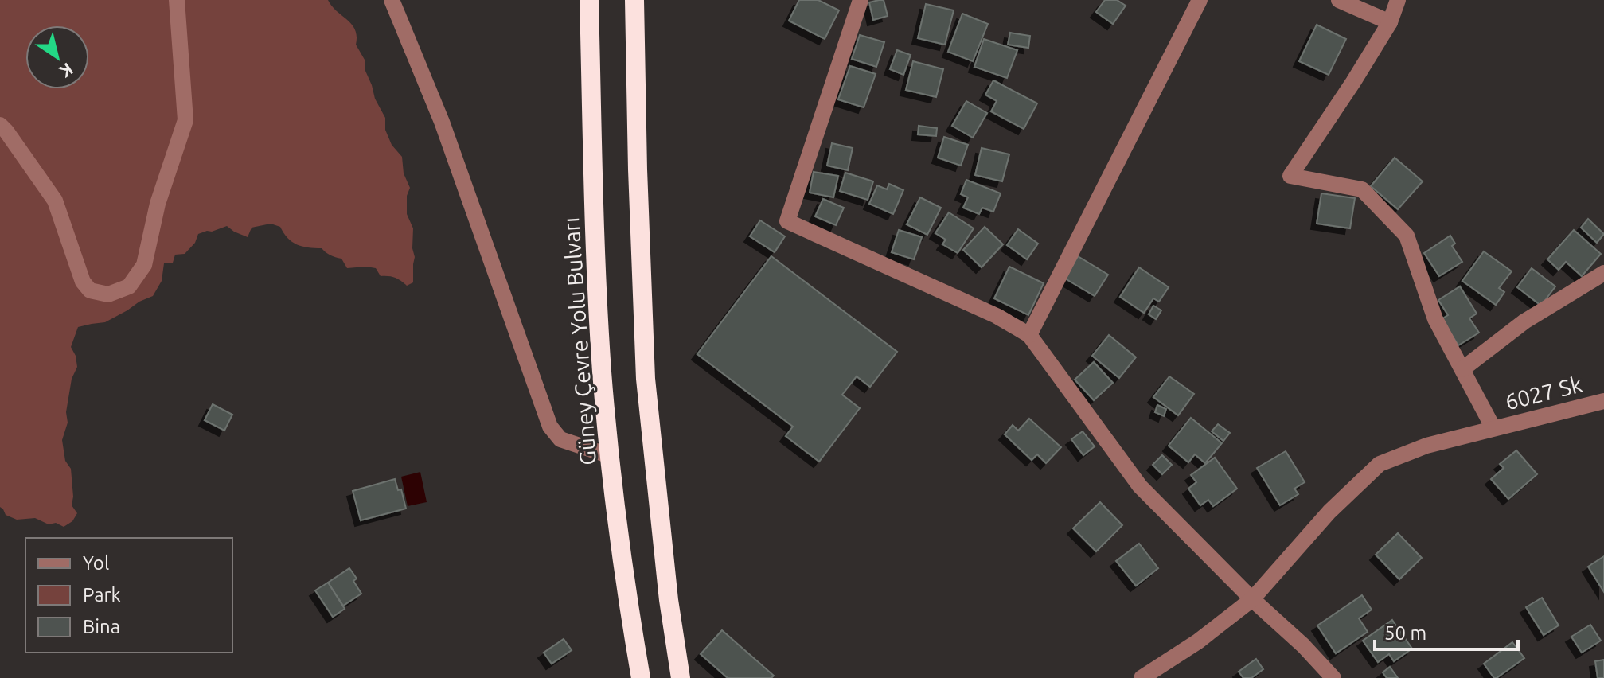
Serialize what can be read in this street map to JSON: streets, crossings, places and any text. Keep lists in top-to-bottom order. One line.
{"streets":{"highway":["Güney Çevre Yolu Bulvarı"],"street":["6027 Sk"]},"legend":["Yol","Park","Bina"],"scale_bar":"50 m","north":"bottom right"}
